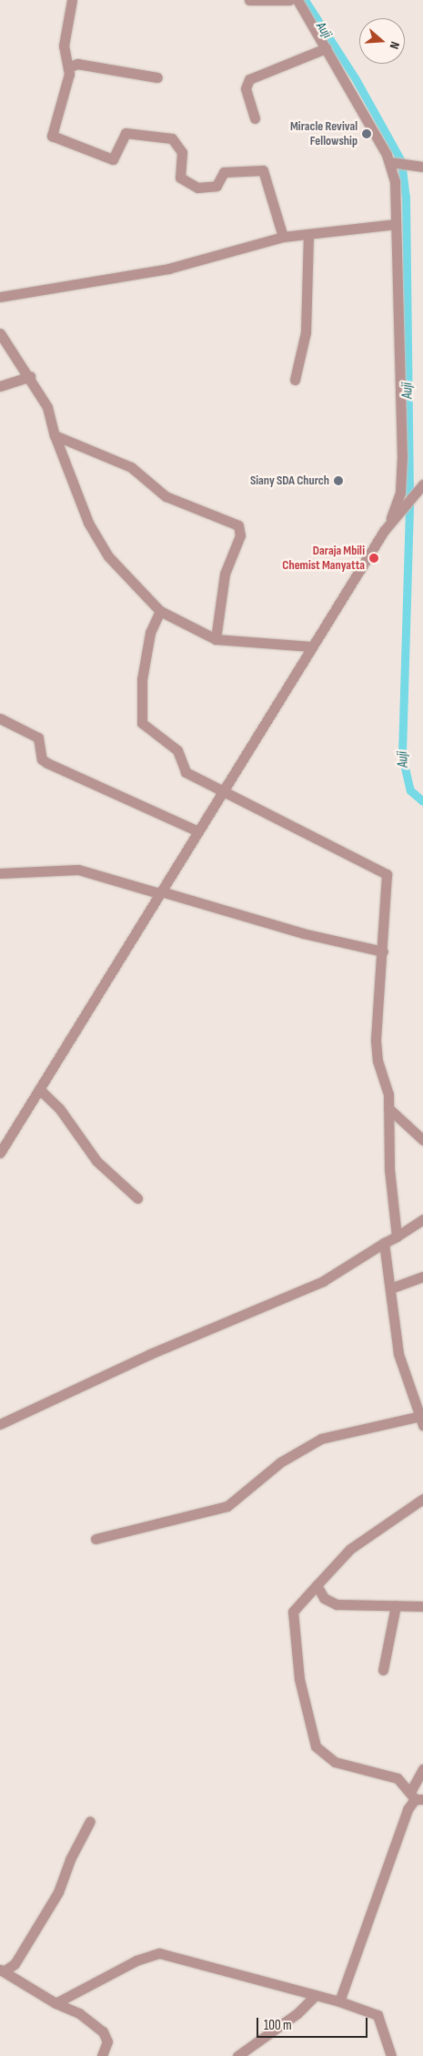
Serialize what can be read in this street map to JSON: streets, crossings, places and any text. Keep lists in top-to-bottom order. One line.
{"water":["Auji"],"places":["Miracle Revival Fellowship","Siany SDA Church","Daraja Mbili Chemist Manyatta"],"scale_bar":"100 m","north":"right"}
